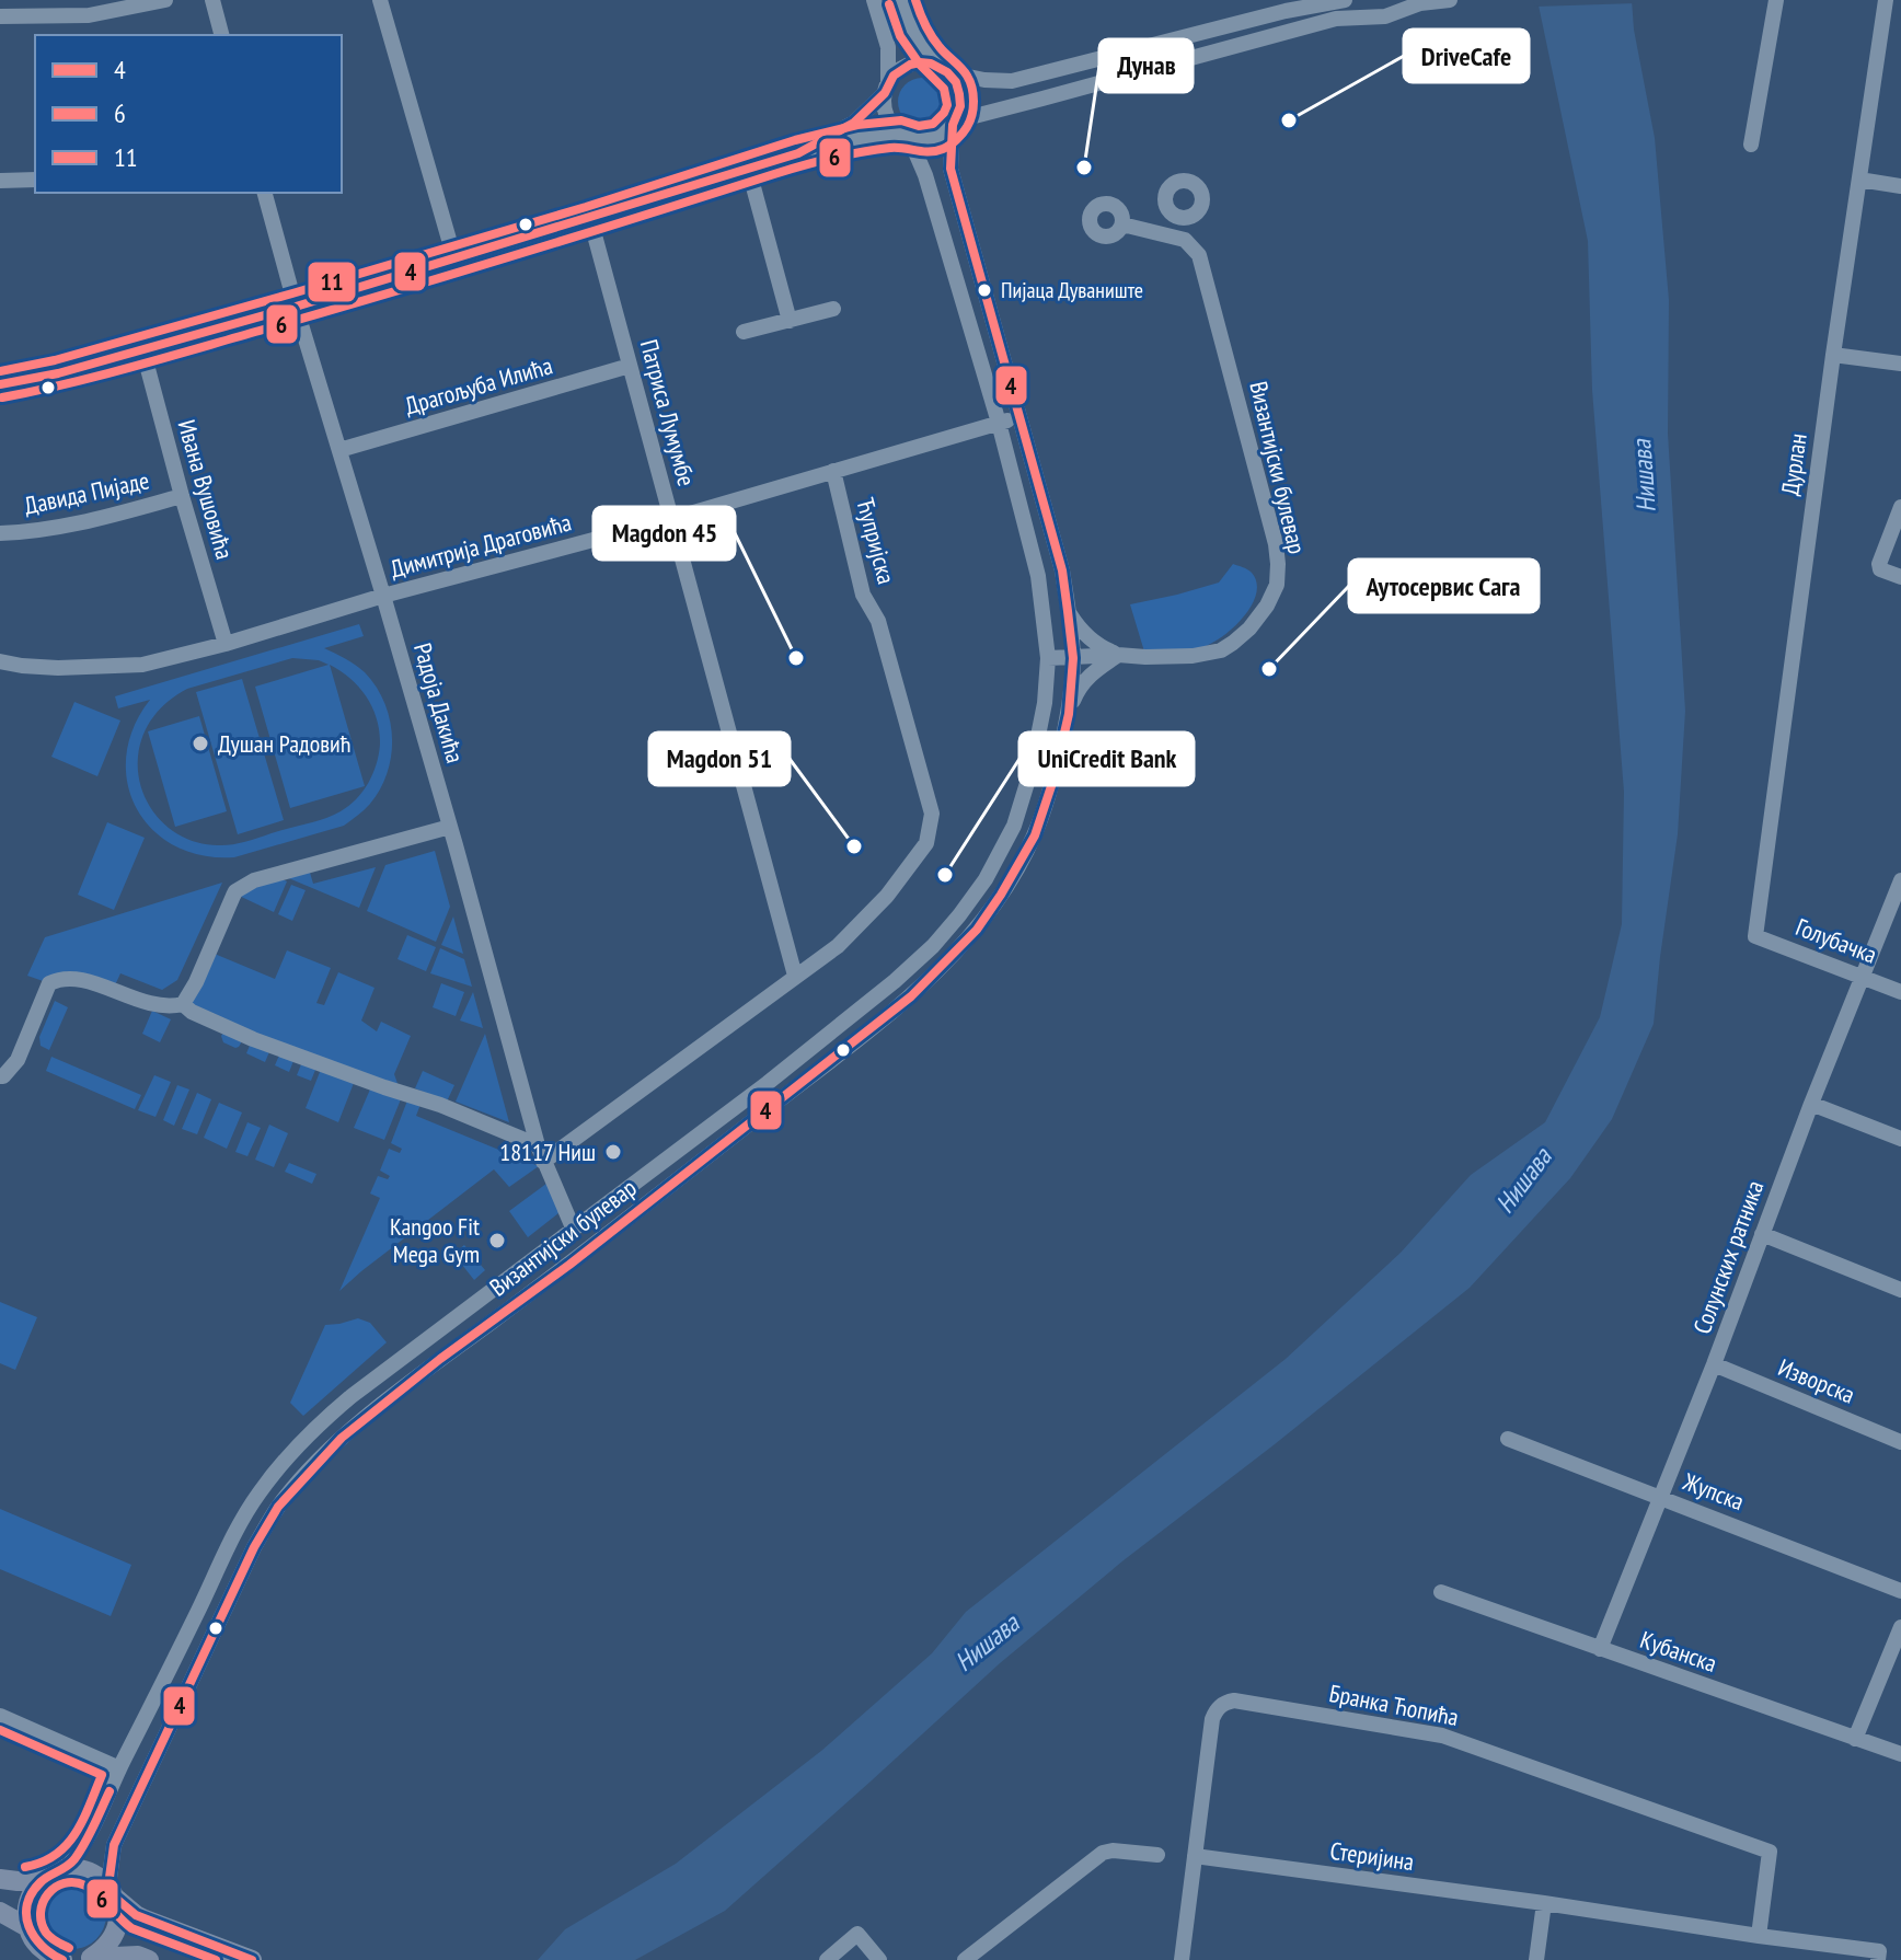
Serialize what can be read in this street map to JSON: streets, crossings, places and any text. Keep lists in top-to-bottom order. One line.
{"streets":{"street":["Драгољуба Илића","Патриса Лумумбе","Дурлан","Византијски булевар","Ивана Вушовића","Давида Пијаде","Ћупријска","Димитрија Драговића","Радоја Дакића","Голубачка","Солунских ратника","Изворска","Жупска","Кубанска","Бранка Ћопића","Стеријина"]},"crossings":[["Драгољуба Илића","Патриса Лумумбе"],["Драгољуба Илића","Радоја Дакића"],["Патриса Лумумбе","Ћупријска"],["Патриса Лумумбе","Димитрија Драговића"],["Дурлан","Голубачка"],["Византијски булевар","Димитрија Драговића"],["Византијски булевар","Радоја Дакића"],["Ивана Вушовића","Давида Пијаде"],["Ивана Вушовића","Димитрија Драговића"],["Ћупријска","Димитрија Драговића"],["Ћупријска","Радоја Дакића"],["Димитрија Драговића","Радоја Дакића"],["Голубачка","Солунских ратника"],["Солунских ратника","Изворска"],["Солунских ратника","Жупска"],["Солунских ратника","Кубанска"],["Бранка Ћопића","Стеријина"]],"water":["Нишава"],"places":["DriveCafe","Дунав","Пијаца Дуваниште","Magdon 45","Аутосервис Сага","Душан Радовић","Magdon 51","UniCredit Bank","18117 Ниш","Kangoo Fit Mega Gym"],"lines":["transit line 6","transit line 11","transit line 4"],"legend":["4","6","11"]}
